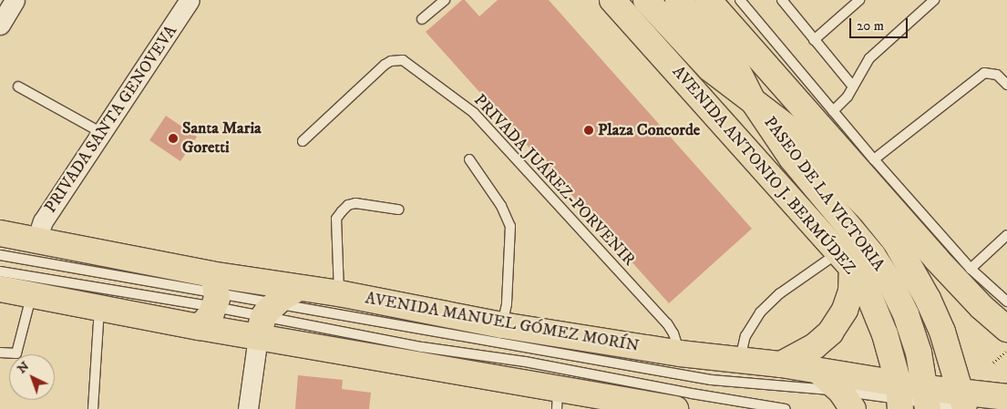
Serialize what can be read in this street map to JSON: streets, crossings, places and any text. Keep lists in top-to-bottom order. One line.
{"streets":{"main road":["AVENIDA ANTONIO J. BERMÚDEZ","PASEO DE LA VICTORIA","AVENIDA MANUEL GÓMEZ MORÍN"],"street":["PRIVADA SANTA GENOVEVA"],"lane":["PRIVADA JUÁREZ-PORVENIR"]},"crossings":[["PRIVADA SANTA GENOVEVA","AVENIDA MANUEL GÓMEZ MORÍN"],["AVENIDA ANTONIO J. BERMÚDEZ","AVENIDA MANUEL GÓMEZ MORÍN"],["PRIVADA JUÁREZ-PORVENIR","AVENIDA MANUEL GÓMEZ MORÍN"],["PASEO DE LA VICTORIA","AVENIDA MANUEL GÓMEZ MORÍN"]],"places":["Plaza Concorde","Santa Maria Goretti"],"scale_bar":"20 m","north":"top left"}
